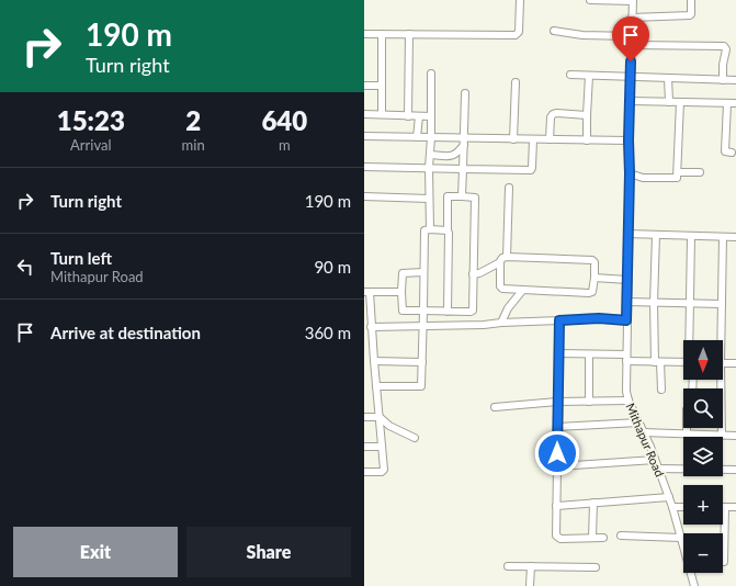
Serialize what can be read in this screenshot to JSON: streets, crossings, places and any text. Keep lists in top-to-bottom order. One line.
{"streets":{"street":["Mithapur Road"]},"north":"bottom","page":{"turn":["190 m","Turn right"],"eta":["15:23","Arrival","2","min","640","m"],"list":[{"name":"Turn right","value":"190 m"},{"name":"Turn left","note":"Mithapur Road","value":"90 m"},{"name":"Arrive at destination","value":"360 m"}],"map_buttons":["+","−"],"buttons":["Exit","Share"]}}
